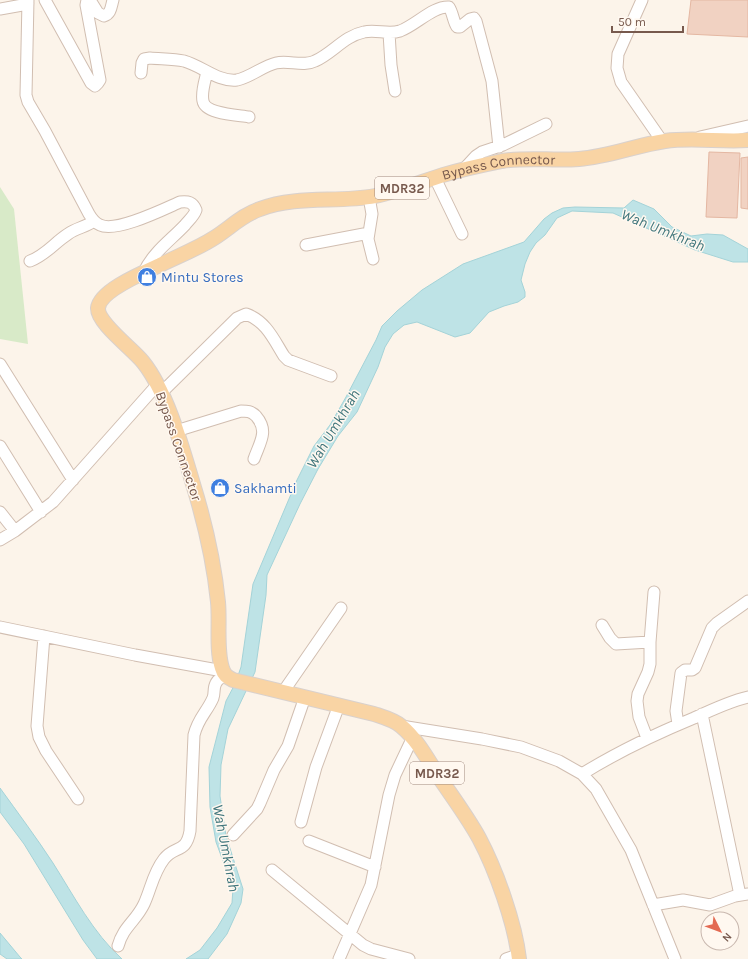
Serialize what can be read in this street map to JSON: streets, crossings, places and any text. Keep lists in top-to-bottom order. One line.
{"streets":{"main road":["Bypass Connector","MDR32"]},"crossings":[["Bypass Connector","MDR32"]],"water":["Wah Umkhrah"],"places":{"shop":["Mintu Stores","Sakhamti"]},"scale_bar":"50 m","north":"bottom right"}
